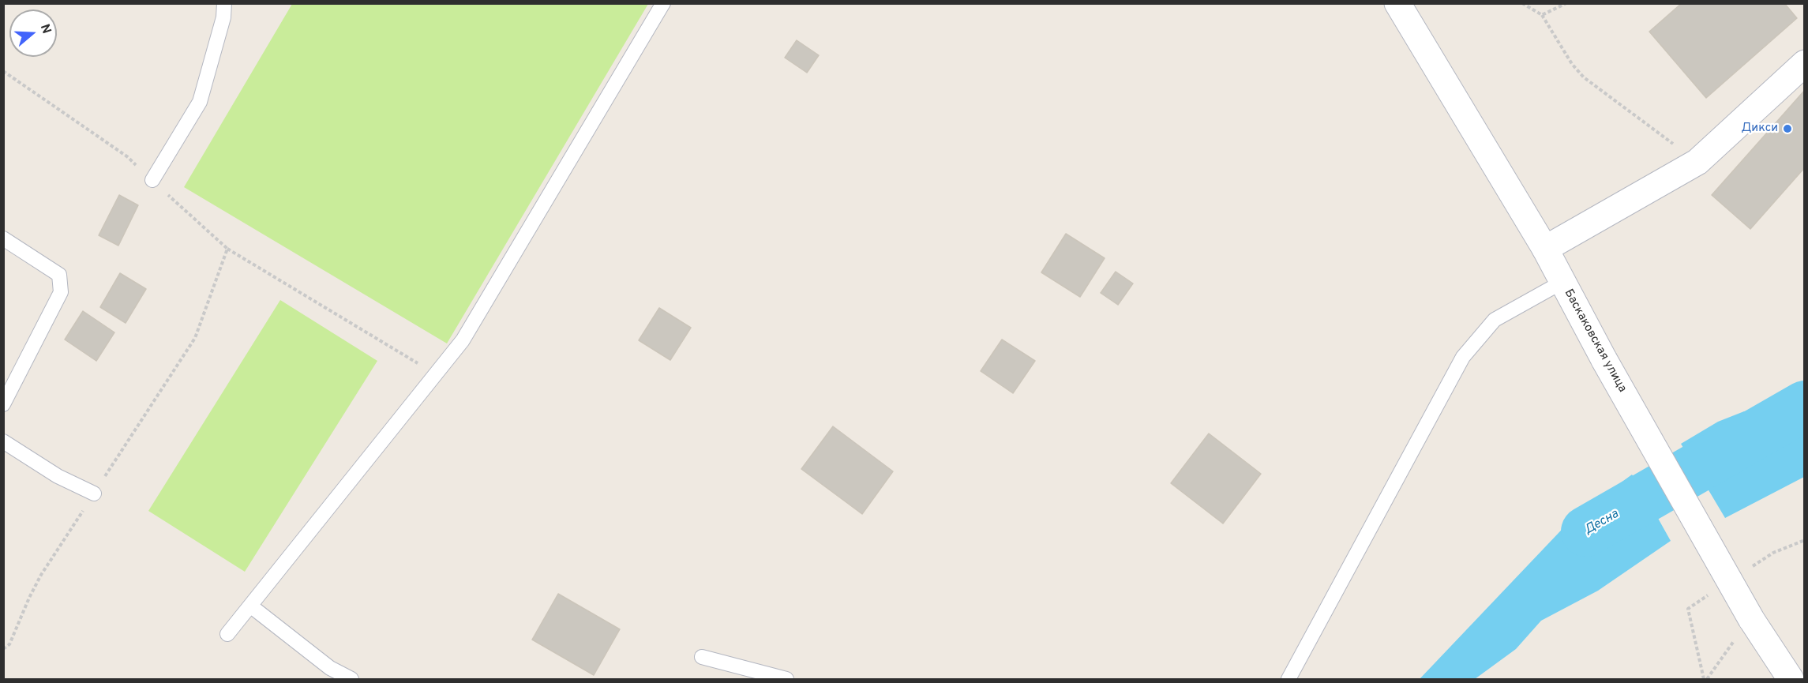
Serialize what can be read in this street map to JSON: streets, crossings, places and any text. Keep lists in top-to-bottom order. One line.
{"streets":{"street":["Баскаковская улица"]},"water":["Десна"],"places":["Дикси"],"north":"right"}
